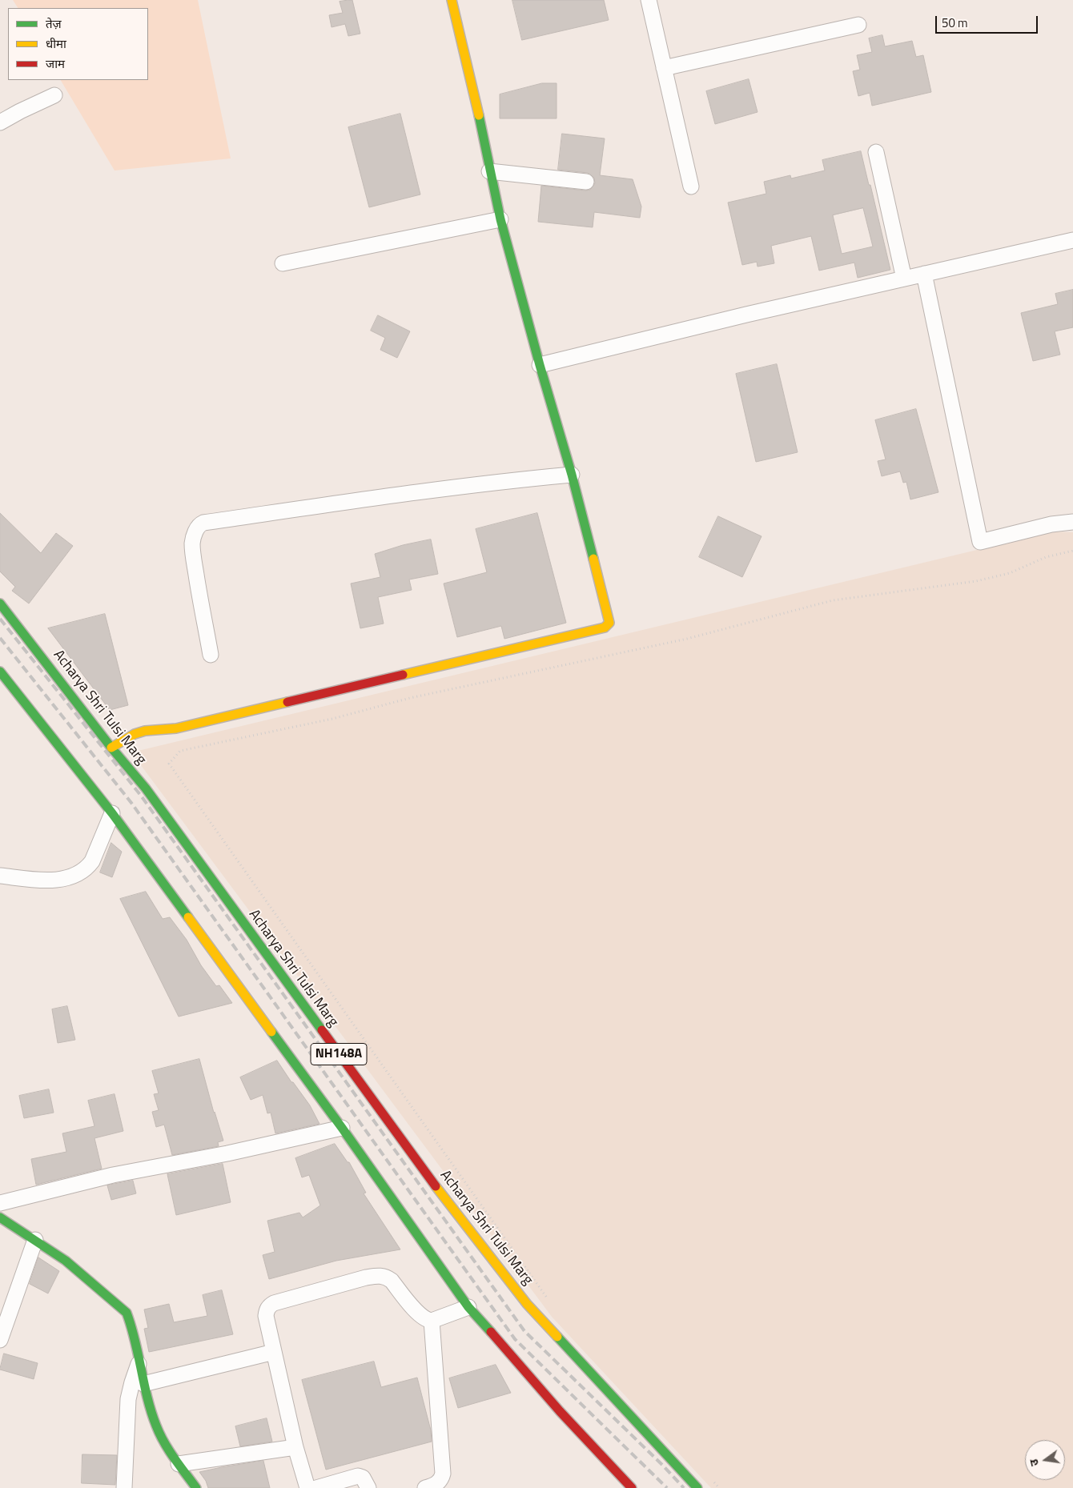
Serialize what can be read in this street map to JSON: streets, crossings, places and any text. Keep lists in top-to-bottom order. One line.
{"streets":{"main road":["Acharya Shri Tulsi Marg","NH148A"]},"legend":["तेज़","धीमा","जाम"],"scale_bar":"50 m","north":"left"}
